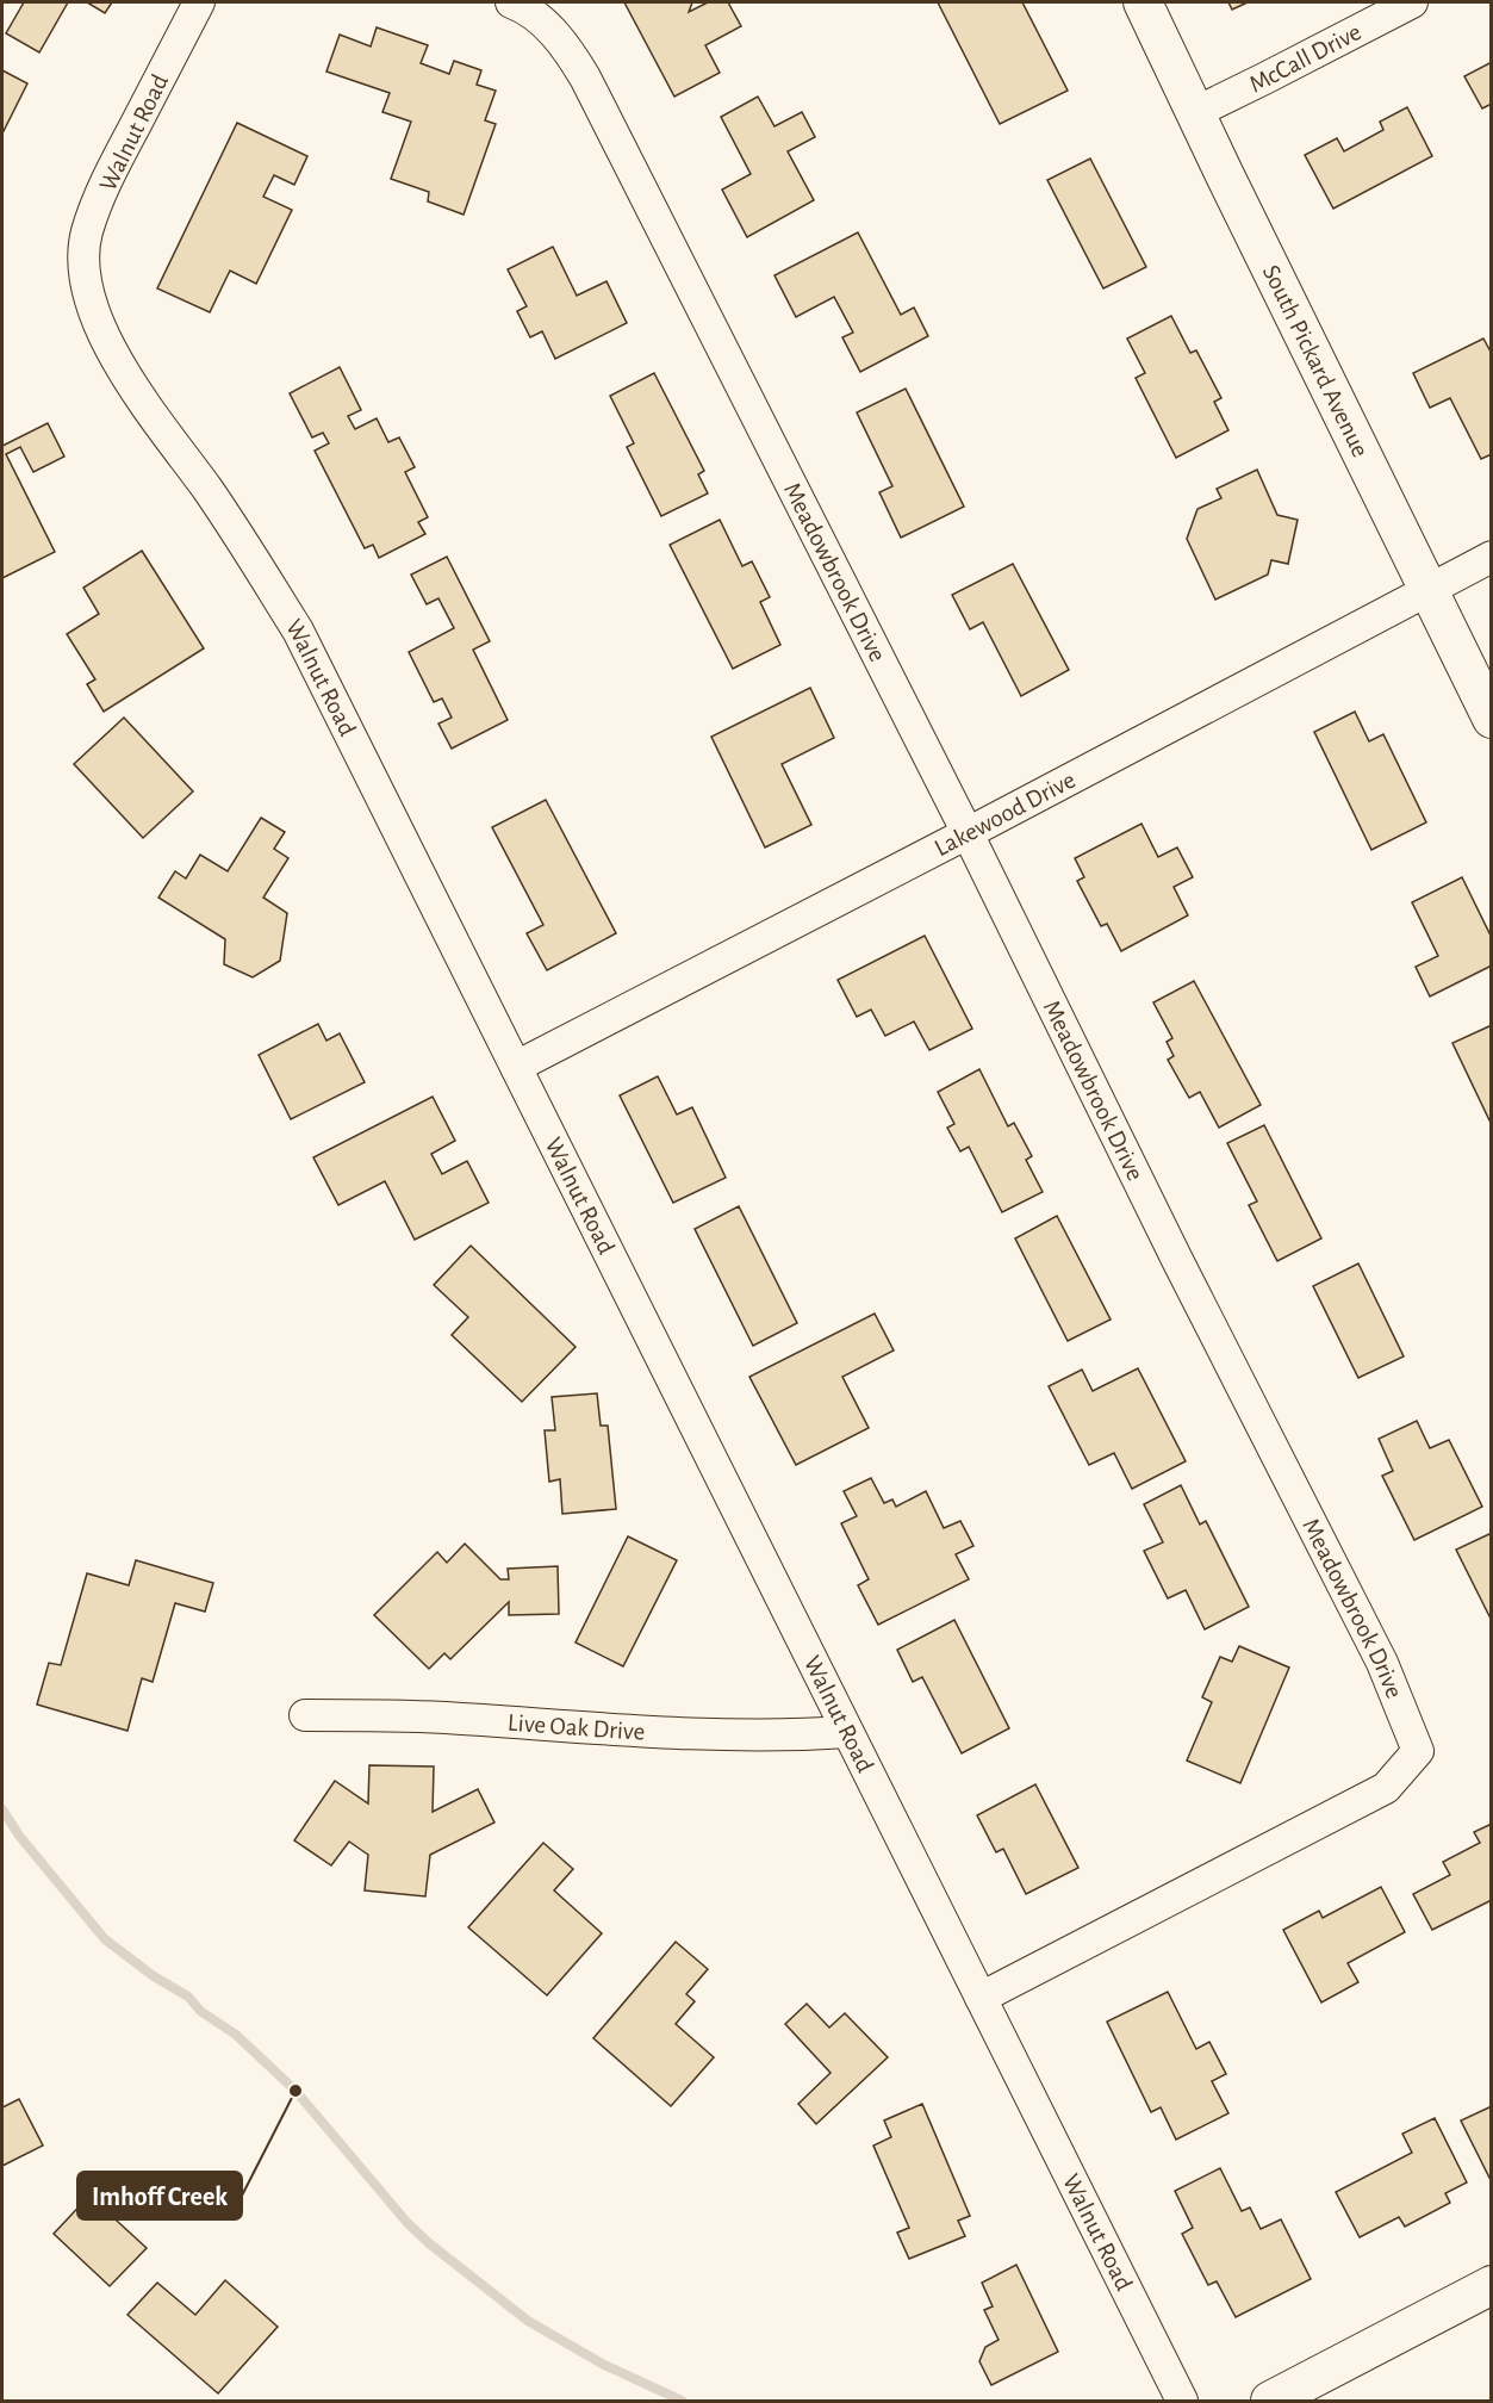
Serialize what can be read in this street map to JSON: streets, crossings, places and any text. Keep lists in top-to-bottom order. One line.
{"streets":{"street":["McCall Drive","Walnut Road","South Pickard Avenue","Meadowbrook Drive","Lakewood Drive","Live Oak Drive"]},"crossings":[["McCall Drive","South Pickard Avenue"],["Walnut Road","Meadowbrook Drive"],["Walnut Road","Lakewood Drive"],["Walnut Road","Live Oak Drive"],["South Pickard Avenue","Lakewood Drive"],["Meadowbrook Drive","Lakewood Drive"]],"places":["Imhoff Creek"]}
